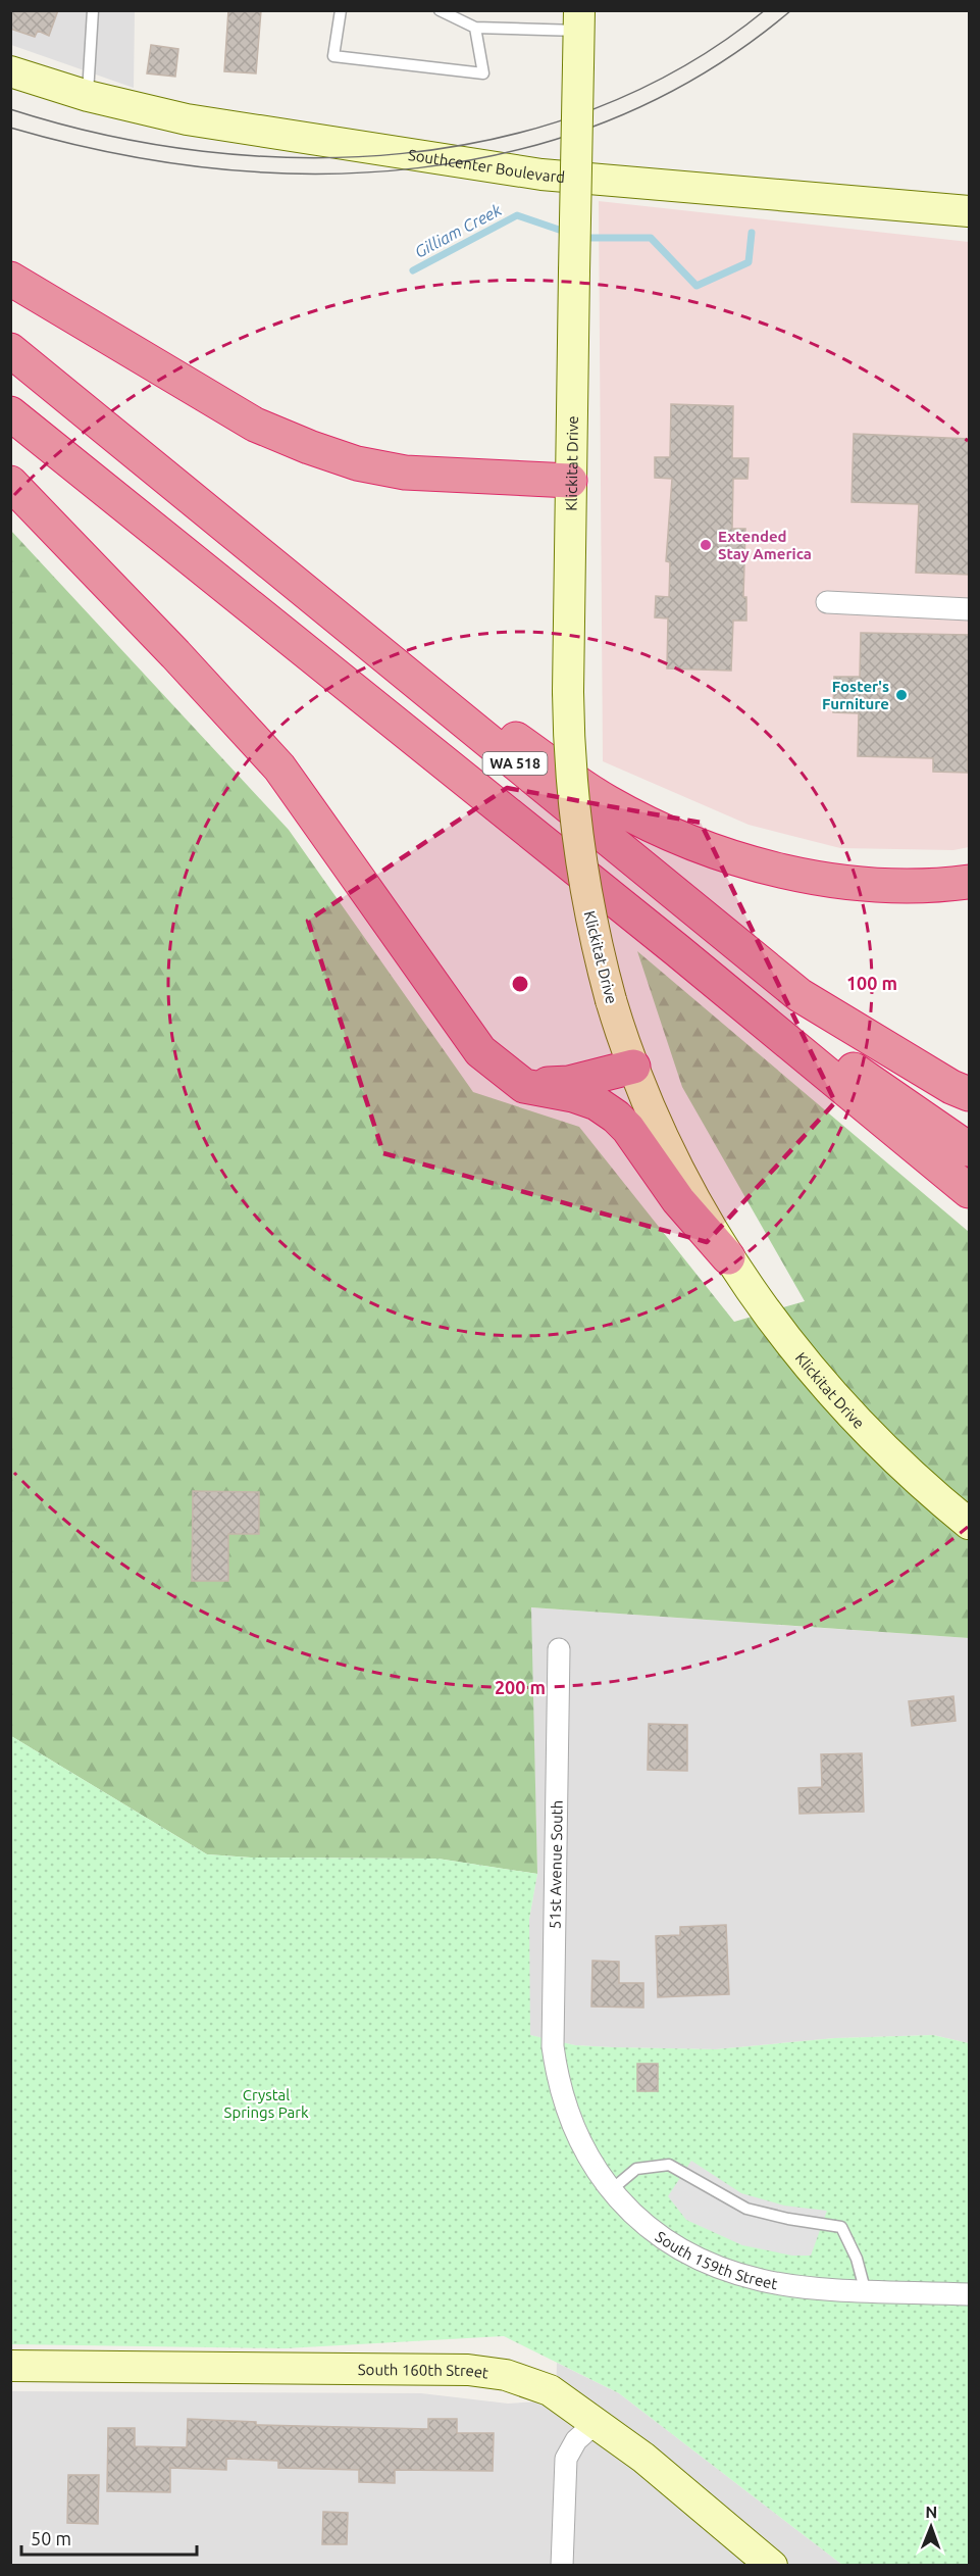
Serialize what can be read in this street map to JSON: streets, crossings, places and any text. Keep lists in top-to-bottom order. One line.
{"streets":{"highway":["WA 518"],"street":["Southcenter Boulevard","Klickitat Drive","51st Avenue South","South 159th Street","South 160th Street"]},"crossings":[["51st Avenue South","South 159th Street"]],"water":["Gilliam Creek"],"parks":["Crystal Springs Park"],"places":["Extended Stay America","Foster's Furniture"],"scale_bar":"50 m","north":"top","rings":["100 m","200 m"]}
